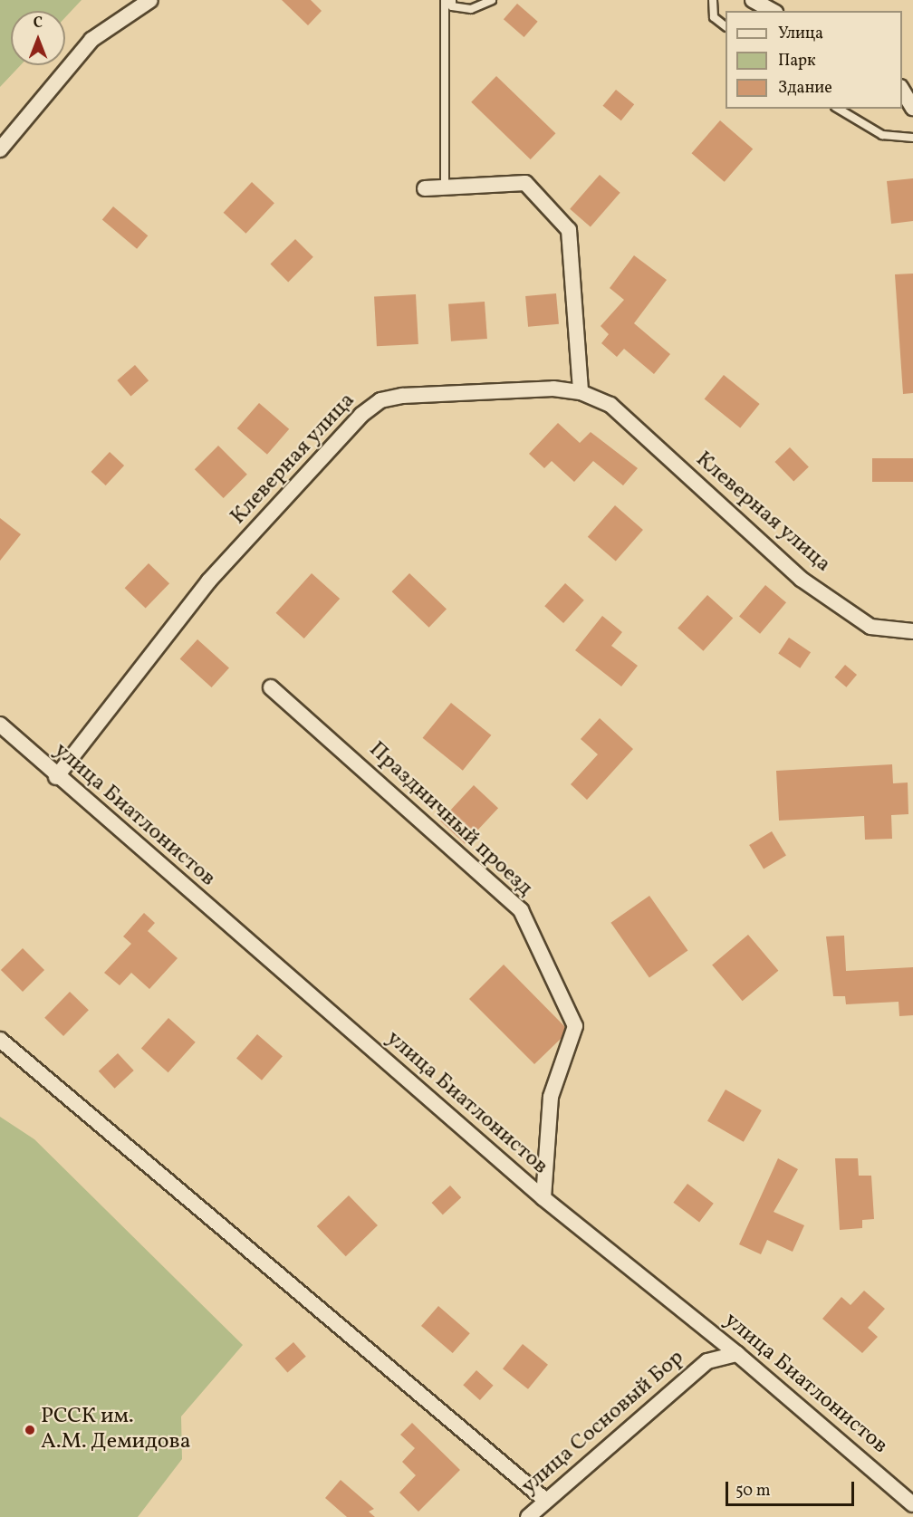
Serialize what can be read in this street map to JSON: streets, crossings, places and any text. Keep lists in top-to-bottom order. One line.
{"streets":{"street":["Клеверная улица","улица Биатлонистов","Праздничный проезд","улица Сосновый Бор"]},"crossings":[["Клеверная улица","улица Биатлонистов"],["улица Биатлонистов","Праздничный проезд"],["улица Биатлонистов","улица Сосновый Бор"]],"places":["РССК им. А.М. Демидова"],"legend":["Улица","Парк","Здание"],"scale_bar":"50 m","north":"top"}
